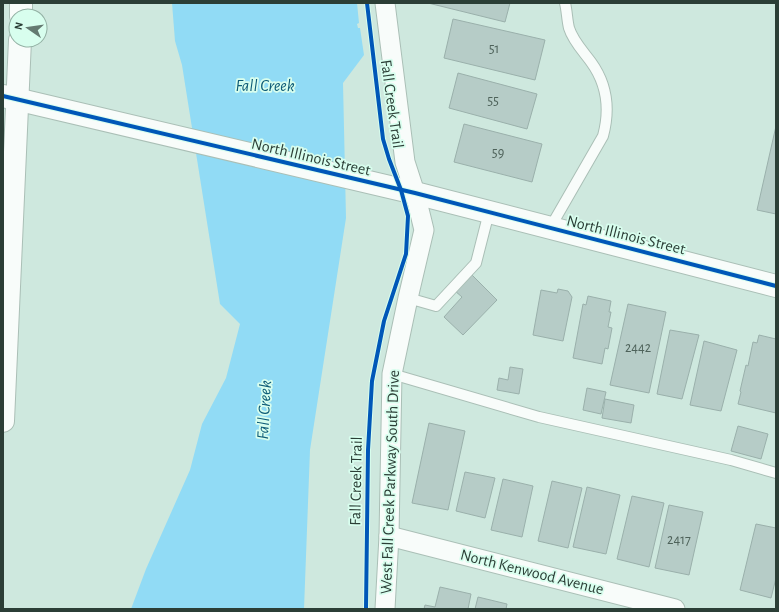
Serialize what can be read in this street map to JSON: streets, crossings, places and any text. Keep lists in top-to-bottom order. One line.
{"streets":{"main road":["North Illinois Street"],"street":["West Fall Creek Parkway South Drive","North Kenwood Avenue"],"cycle path":["Fall Creek Trail"]},"crossings":[["North Illinois Street","West Fall Creek Parkway South Drive"],["West Fall Creek Parkway South Drive","North Kenwood Avenue"]],"water":["Fall Creek"],"house_numbers":["51","55","59","2442","2417"],"north":"left"}
